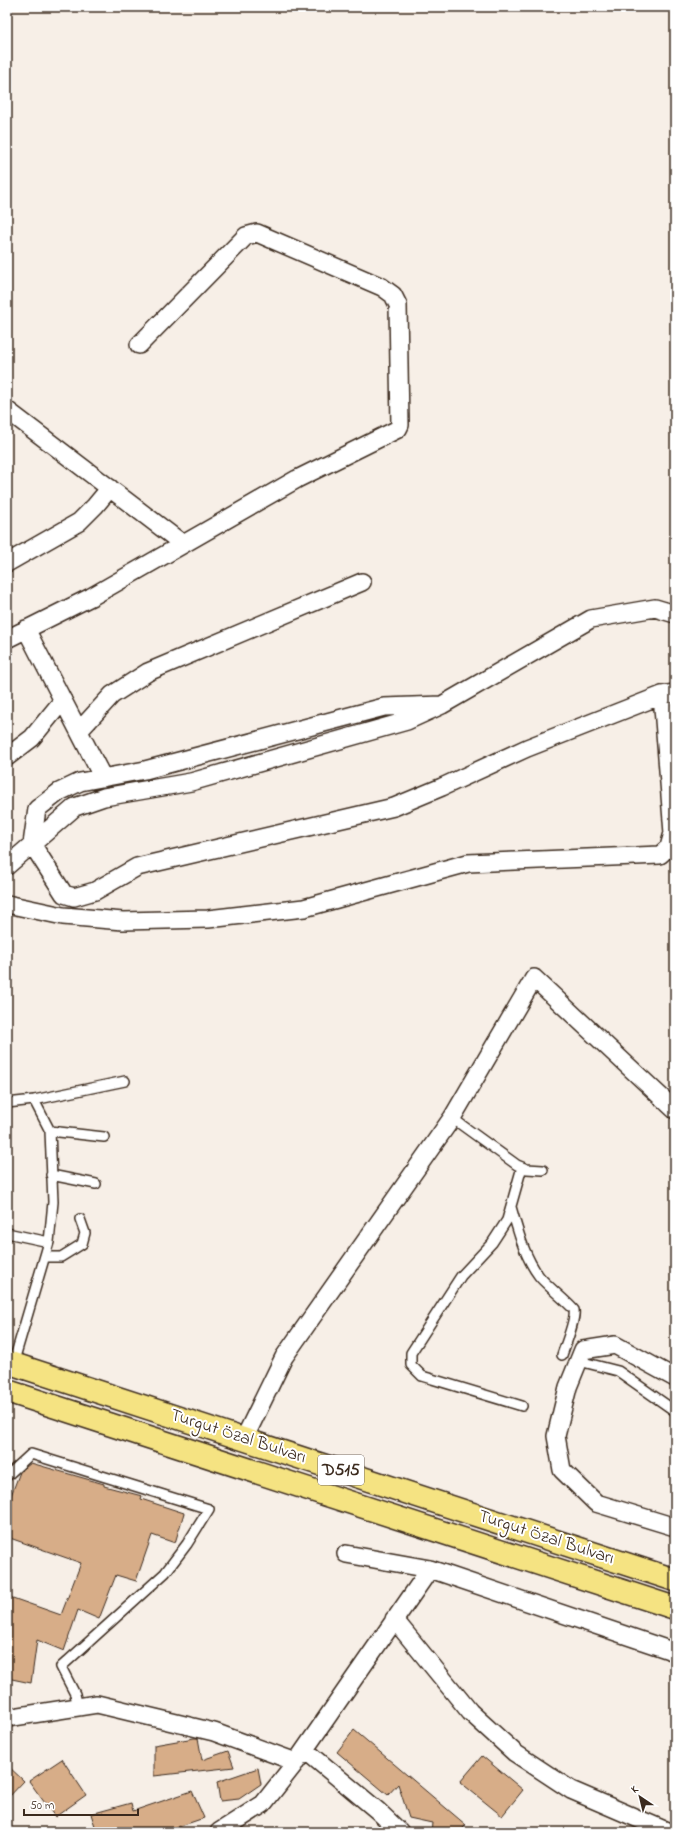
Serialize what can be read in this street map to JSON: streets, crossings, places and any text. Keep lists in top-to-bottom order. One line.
{"streets":{"highway":["Turgut Özal Bulvarı","D515"]},"scale_bar":"50 m","north":"top left"}
